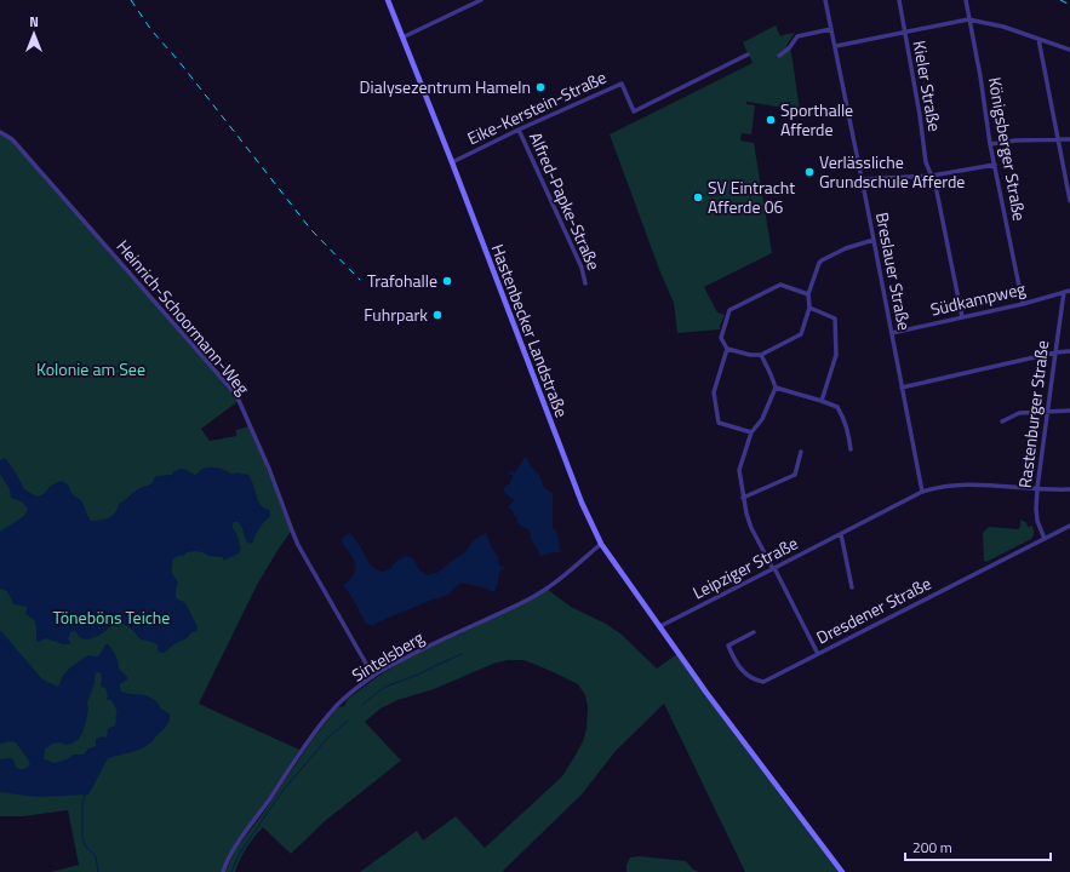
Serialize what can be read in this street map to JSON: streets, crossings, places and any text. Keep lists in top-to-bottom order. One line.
{"streets":{"main road":["Hastenbecker Landstraße"],"street":["Kieler Straße","Eike-Kerstein-Straße","Königsberger Straße","Alfred-Papke-Straße","Breslauer Straße","Südkampweg","Heinrich-Schoormann-Weg","Rastenburger Straße","Leipziger Straße","Dresdener Straße","Sintelsberg"]},"crossings":[["Kieler Straße","Südkampweg"],["Eike-Kerstein-Straße","Alfred-Papke-Straße"],["Eike-Kerstein-Straße","Hastenbecker Landstraße"],["Königsberger Straße","Südkampweg"],["Breslauer Straße","Südkampweg"],["Breslauer Straße","Leipziger Straße"],["Südkampweg","Rastenburger Straße"],["Heinrich-Schoormann-Weg","Sintelsberg"],["Hastenbecker Landstraße","Leipziger Straße"],["Hastenbecker Landstraße","Sintelsberg"],["Rastenburger Straße","Leipziger Straße"],["Rastenburger Straße","Dresdener Straße"]],"parks":["Kolonie am See","Töneböns Teiche"],"places":["Dialysezentrum Hameln","Sporthalle Afferde","Verlässliche Grundschule Afferde","SV Eintracht Afferde 06","Trafohalle","Fuhrpark"],"scale_bar":"200 m","north":"top"}
